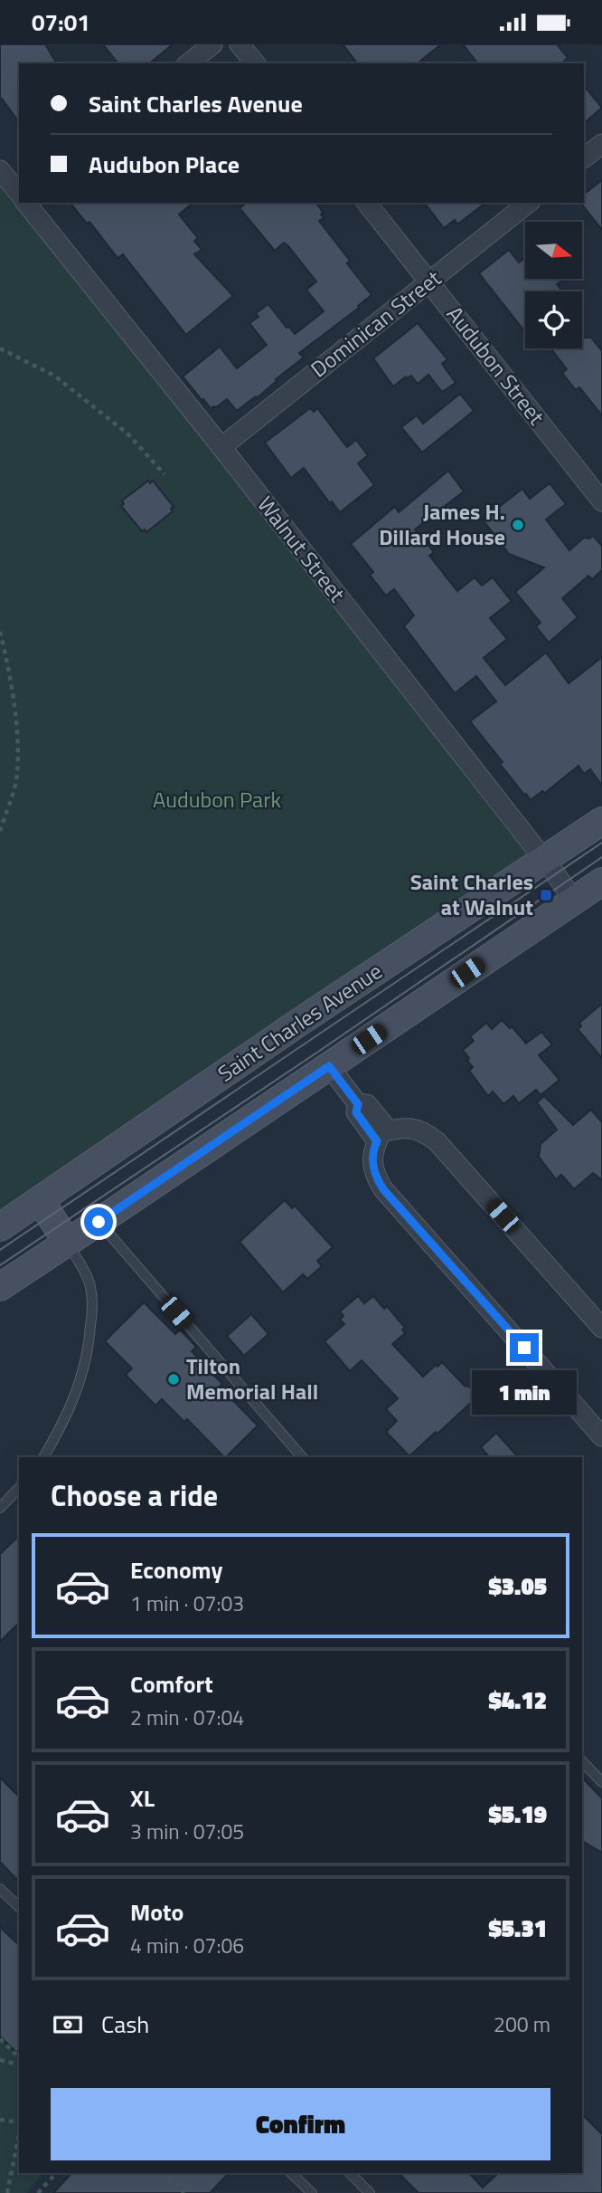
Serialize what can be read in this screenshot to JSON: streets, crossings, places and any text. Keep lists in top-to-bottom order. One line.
{"streets":{"main road":["Saint Charles Avenue"],"street":["Dominican Street","Audubon Street","Walnut Street"]},"crossings":[["Dominican Street","Audubon Street"],["Dominican Street","Walnut Street"],["Walnut Street","Saint Charles Avenue"]],"parks":["Audubon Park"],"places":{"other":["James H. Dillard House","Tilton Memorial Hall"],"transit":["Saint Charles at Walnut"]},"north":"right","page":{"status":"07:01","banner":["Saint Charles Avenue","Audubon Place"],"bubble":"1 min","heading":"Choose a ride","list":[{"name":"Economy","note":"1 min · 07:03","value":"$3.05"},{"name":"Comfort","note":"2 min · 07:04","value":"$4.12"},{"name":"XL","note":"3 min · 07:05","value":"$5.19"},{"name":"Moto","note":"4 min · 07:06","value":"$5.31"}],"pay":["Cash","200 m"],"buttons":"Confirm"}}
